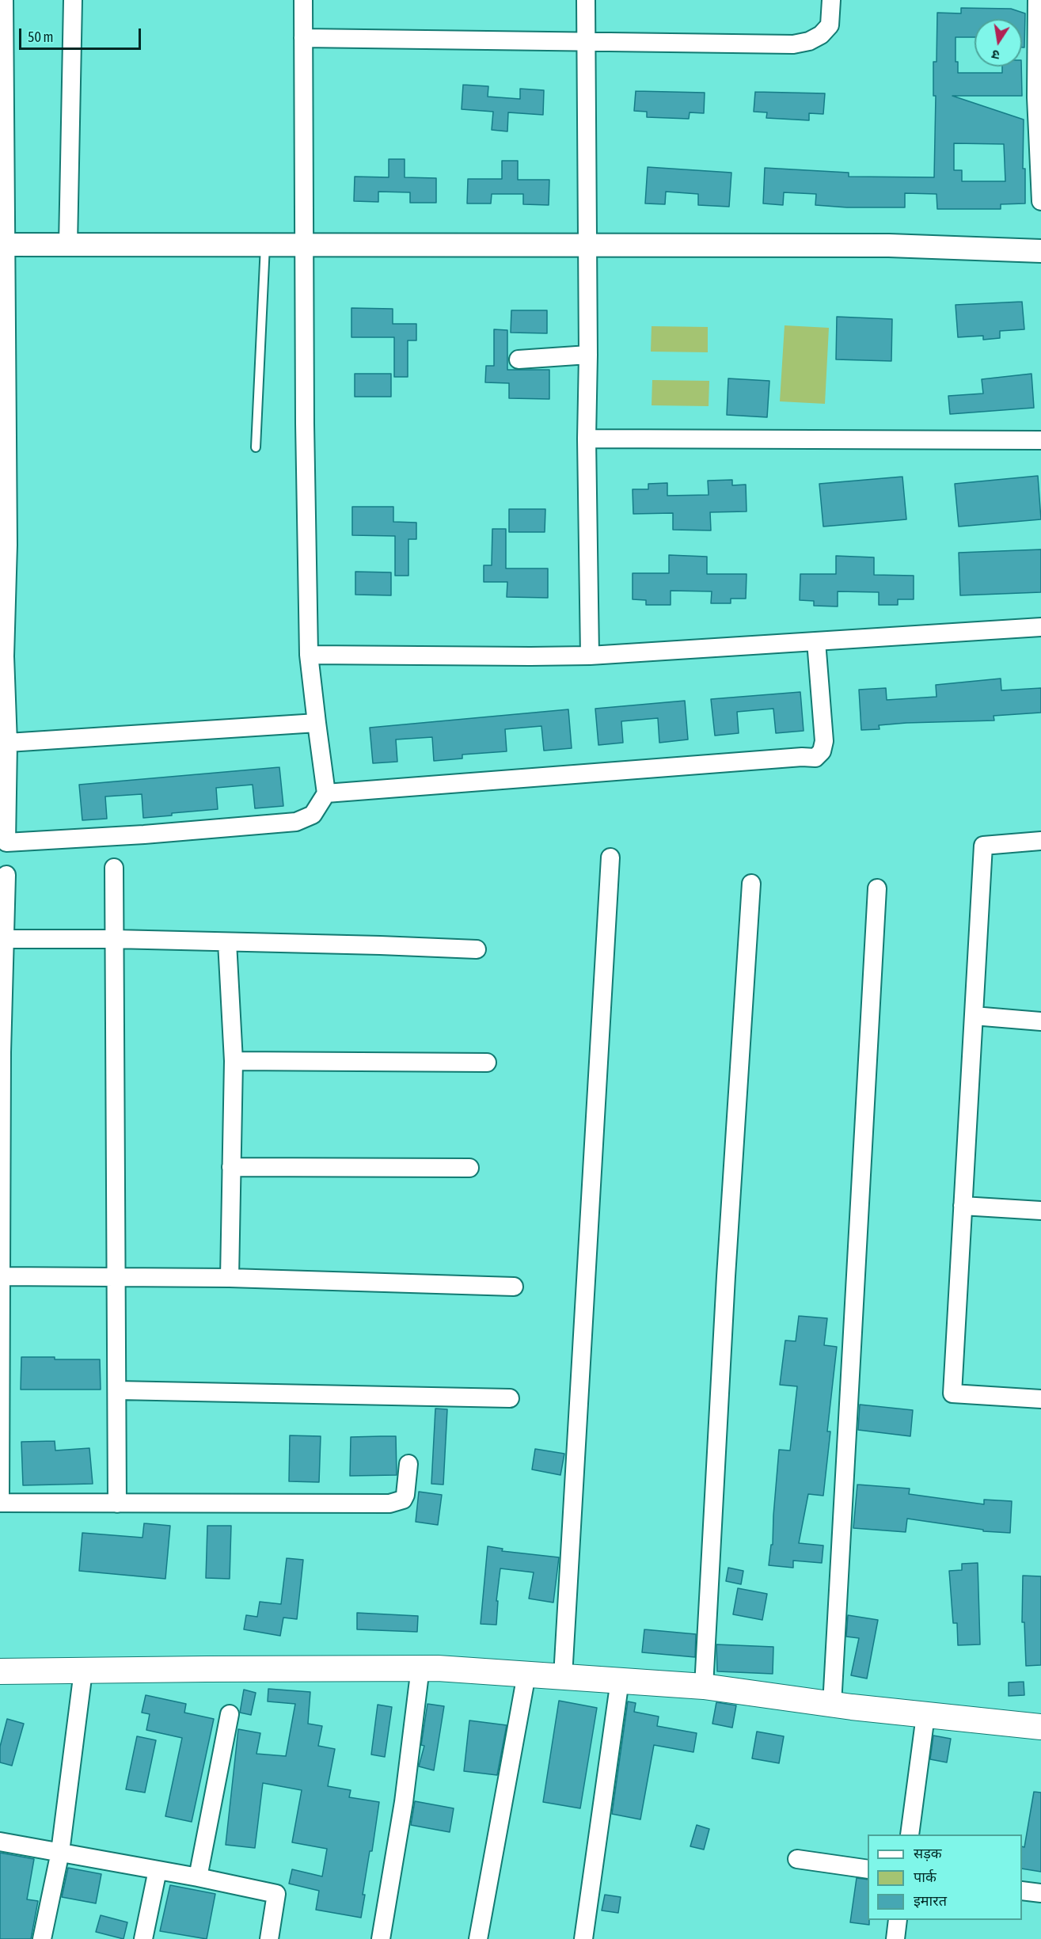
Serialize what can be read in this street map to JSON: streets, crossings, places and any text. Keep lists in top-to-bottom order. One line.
{"legend":["सड़क","पार्क","इमारत"],"scale_bar":"50 m","north":"bottom"}
